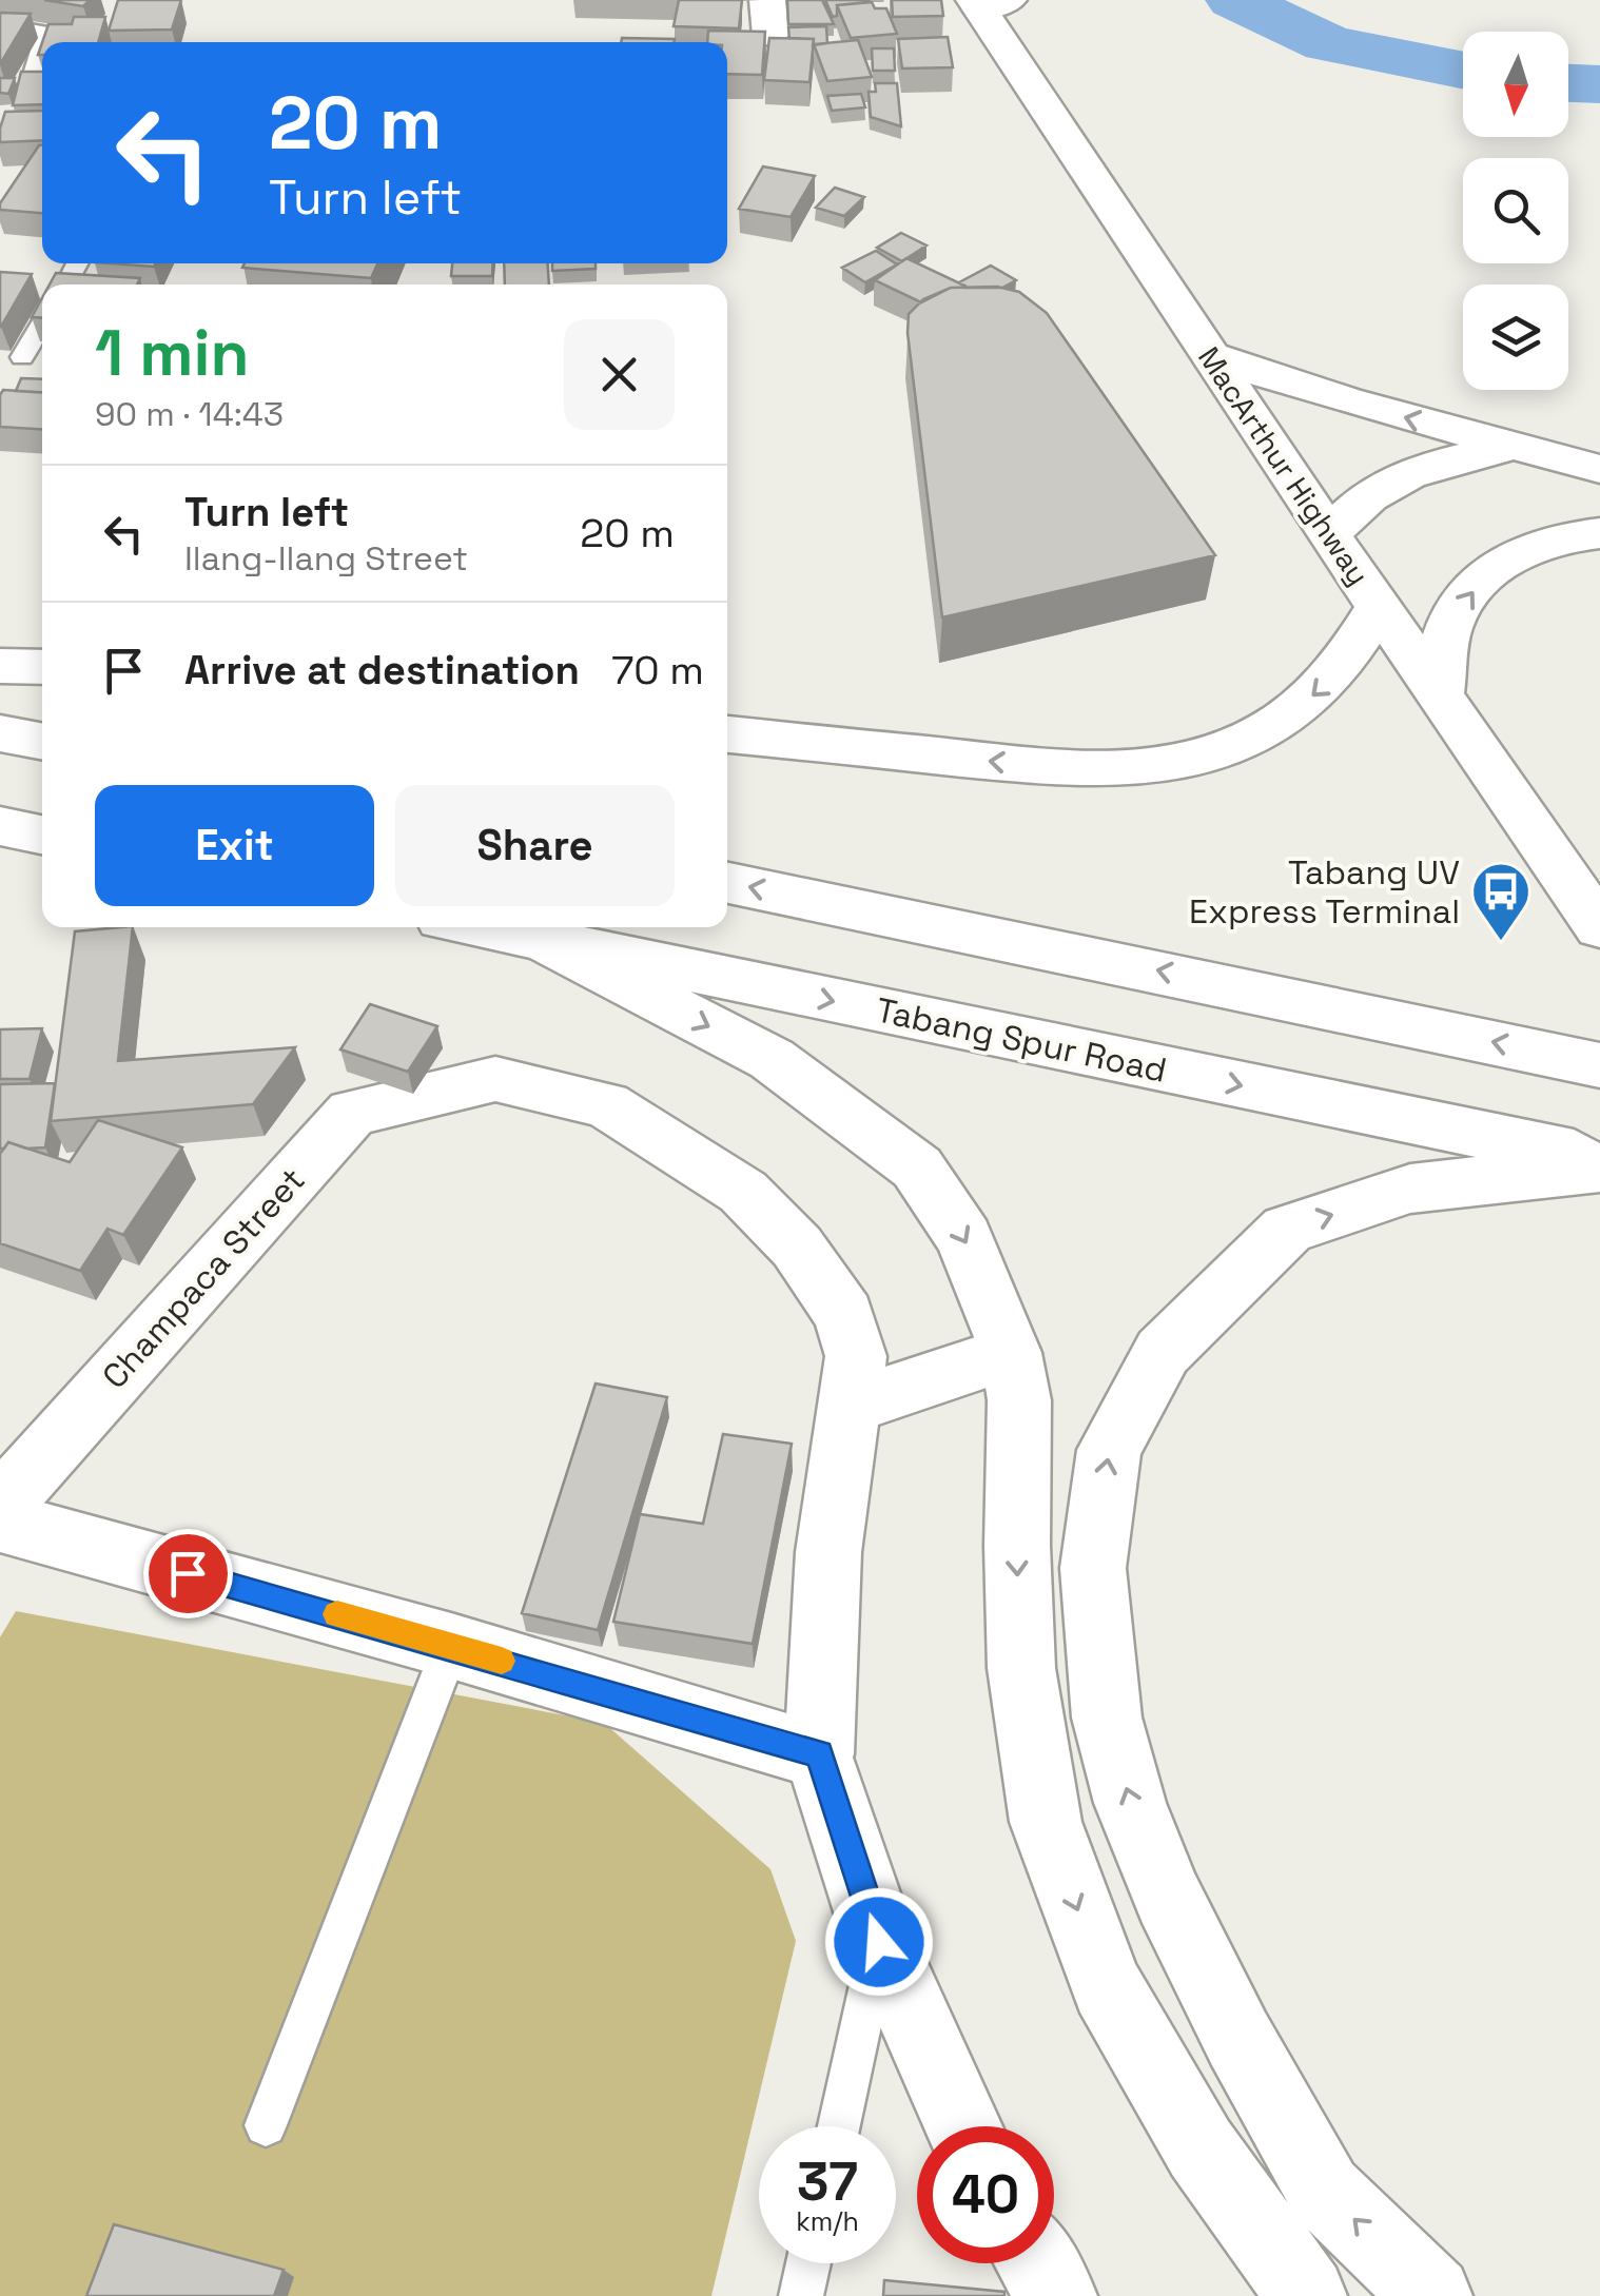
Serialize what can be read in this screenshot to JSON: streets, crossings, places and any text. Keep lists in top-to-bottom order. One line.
{"streets":{"main road":["MacArthur Highway","Tabang Spur Road","Champaca Street"]},"places":{"bus stop":["Tabang UV Express Terminal"]},"north":"bottom","page":{"turn":["20 m","Turn left"],"heading":["1 min","90 m · 14:43"],"list":[{"name":"Turn left","note":"Ilang-Ilang Street","value":"20 m"},{"name":"Arrive at destination","value":"70 m"}],"buttons":["Exit","Share"],"speed":"37 km/h","limit":"40"}}
